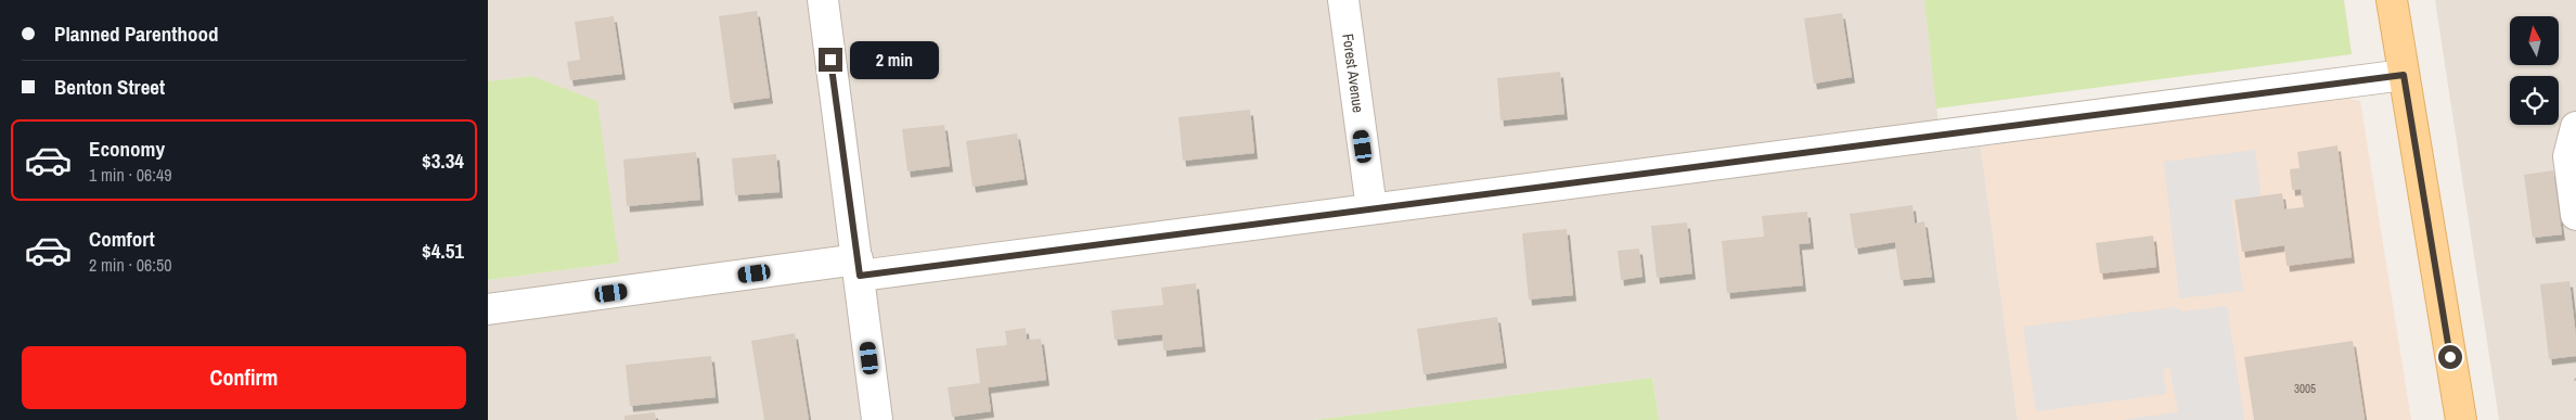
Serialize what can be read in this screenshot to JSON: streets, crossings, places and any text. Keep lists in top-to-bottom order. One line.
{"streets":{"street":["Forest Avenue"]},"house_numbers":["3005"],"north":"top","page":{"banner":["Planned Parenthood","Benton Street"],"bubble":"2 min","list":[{"name":"Economy","note":"1 min · 06:49","value":"$3.34"},{"name":"Comfort","note":"2 min · 06:50","value":"$4.51"}],"buttons":"Confirm"}}
